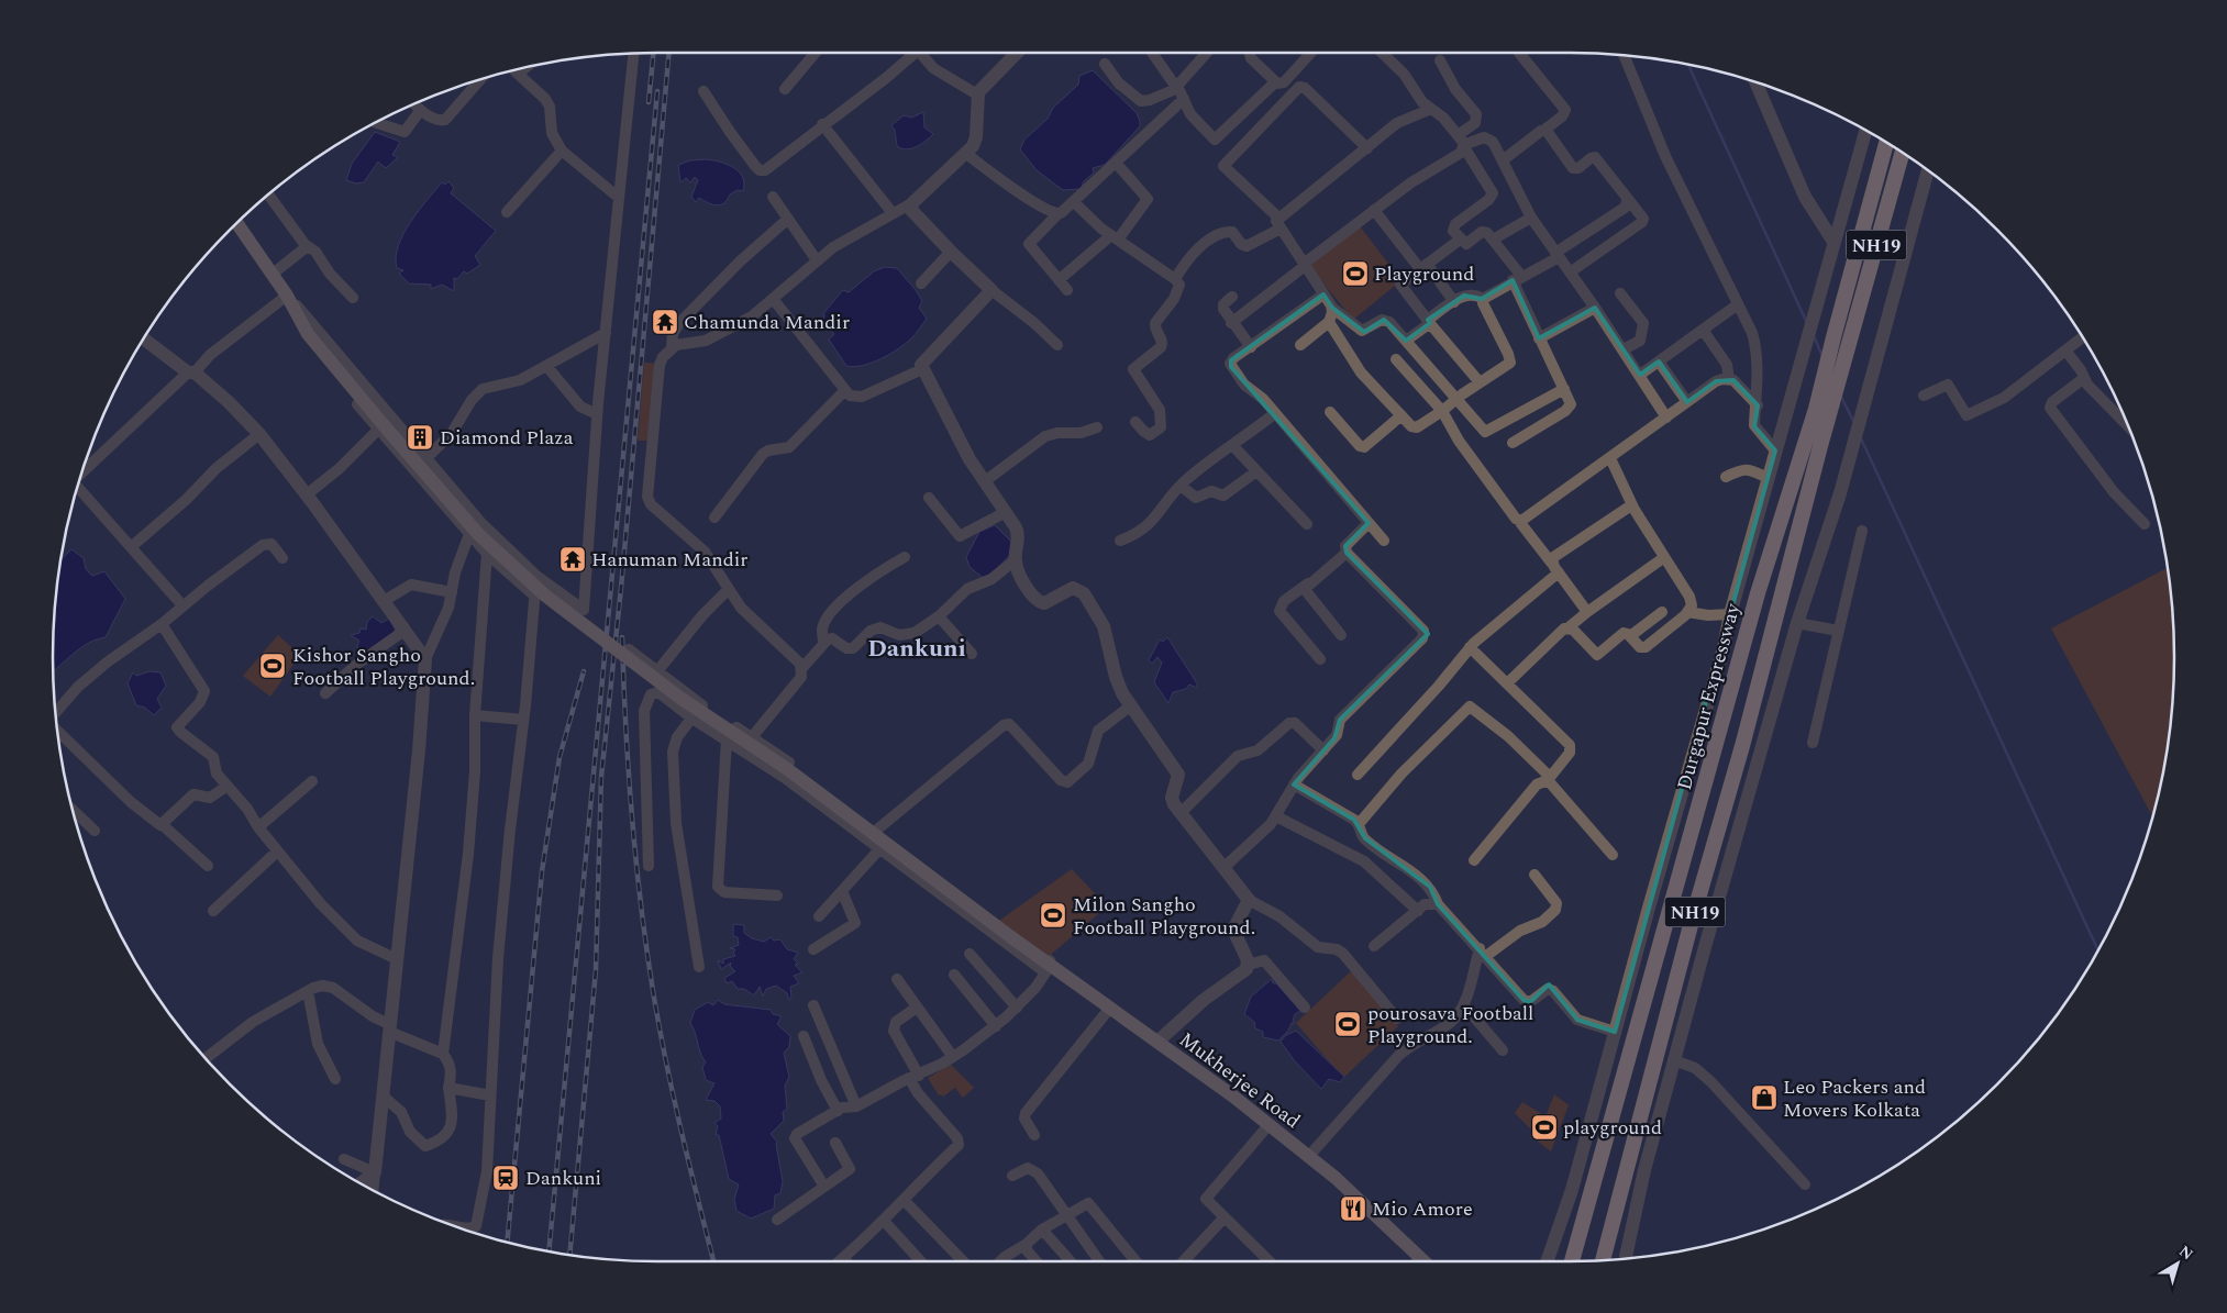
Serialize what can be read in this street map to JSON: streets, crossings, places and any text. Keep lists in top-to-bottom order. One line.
{"streets":{"highway":["NH19","Durgapur Expressway"],"main road":["Mukherjee Road"]},"districts":["Dankuni"],"places":{"sports":["Playground","Kishor Sangho Football Playground.","Milon Sangho Football Playground.","pourosava Football Playground.","playground"],"temple":["Chamunda Mandir","Hanuman Mandir"],"building":["Diamond Plaza"],"shop":["Leo Packers and Movers Kolkata"],"station":["Dankuni"],"restaurant":["Mio Amore"]},"north":"top right"}
